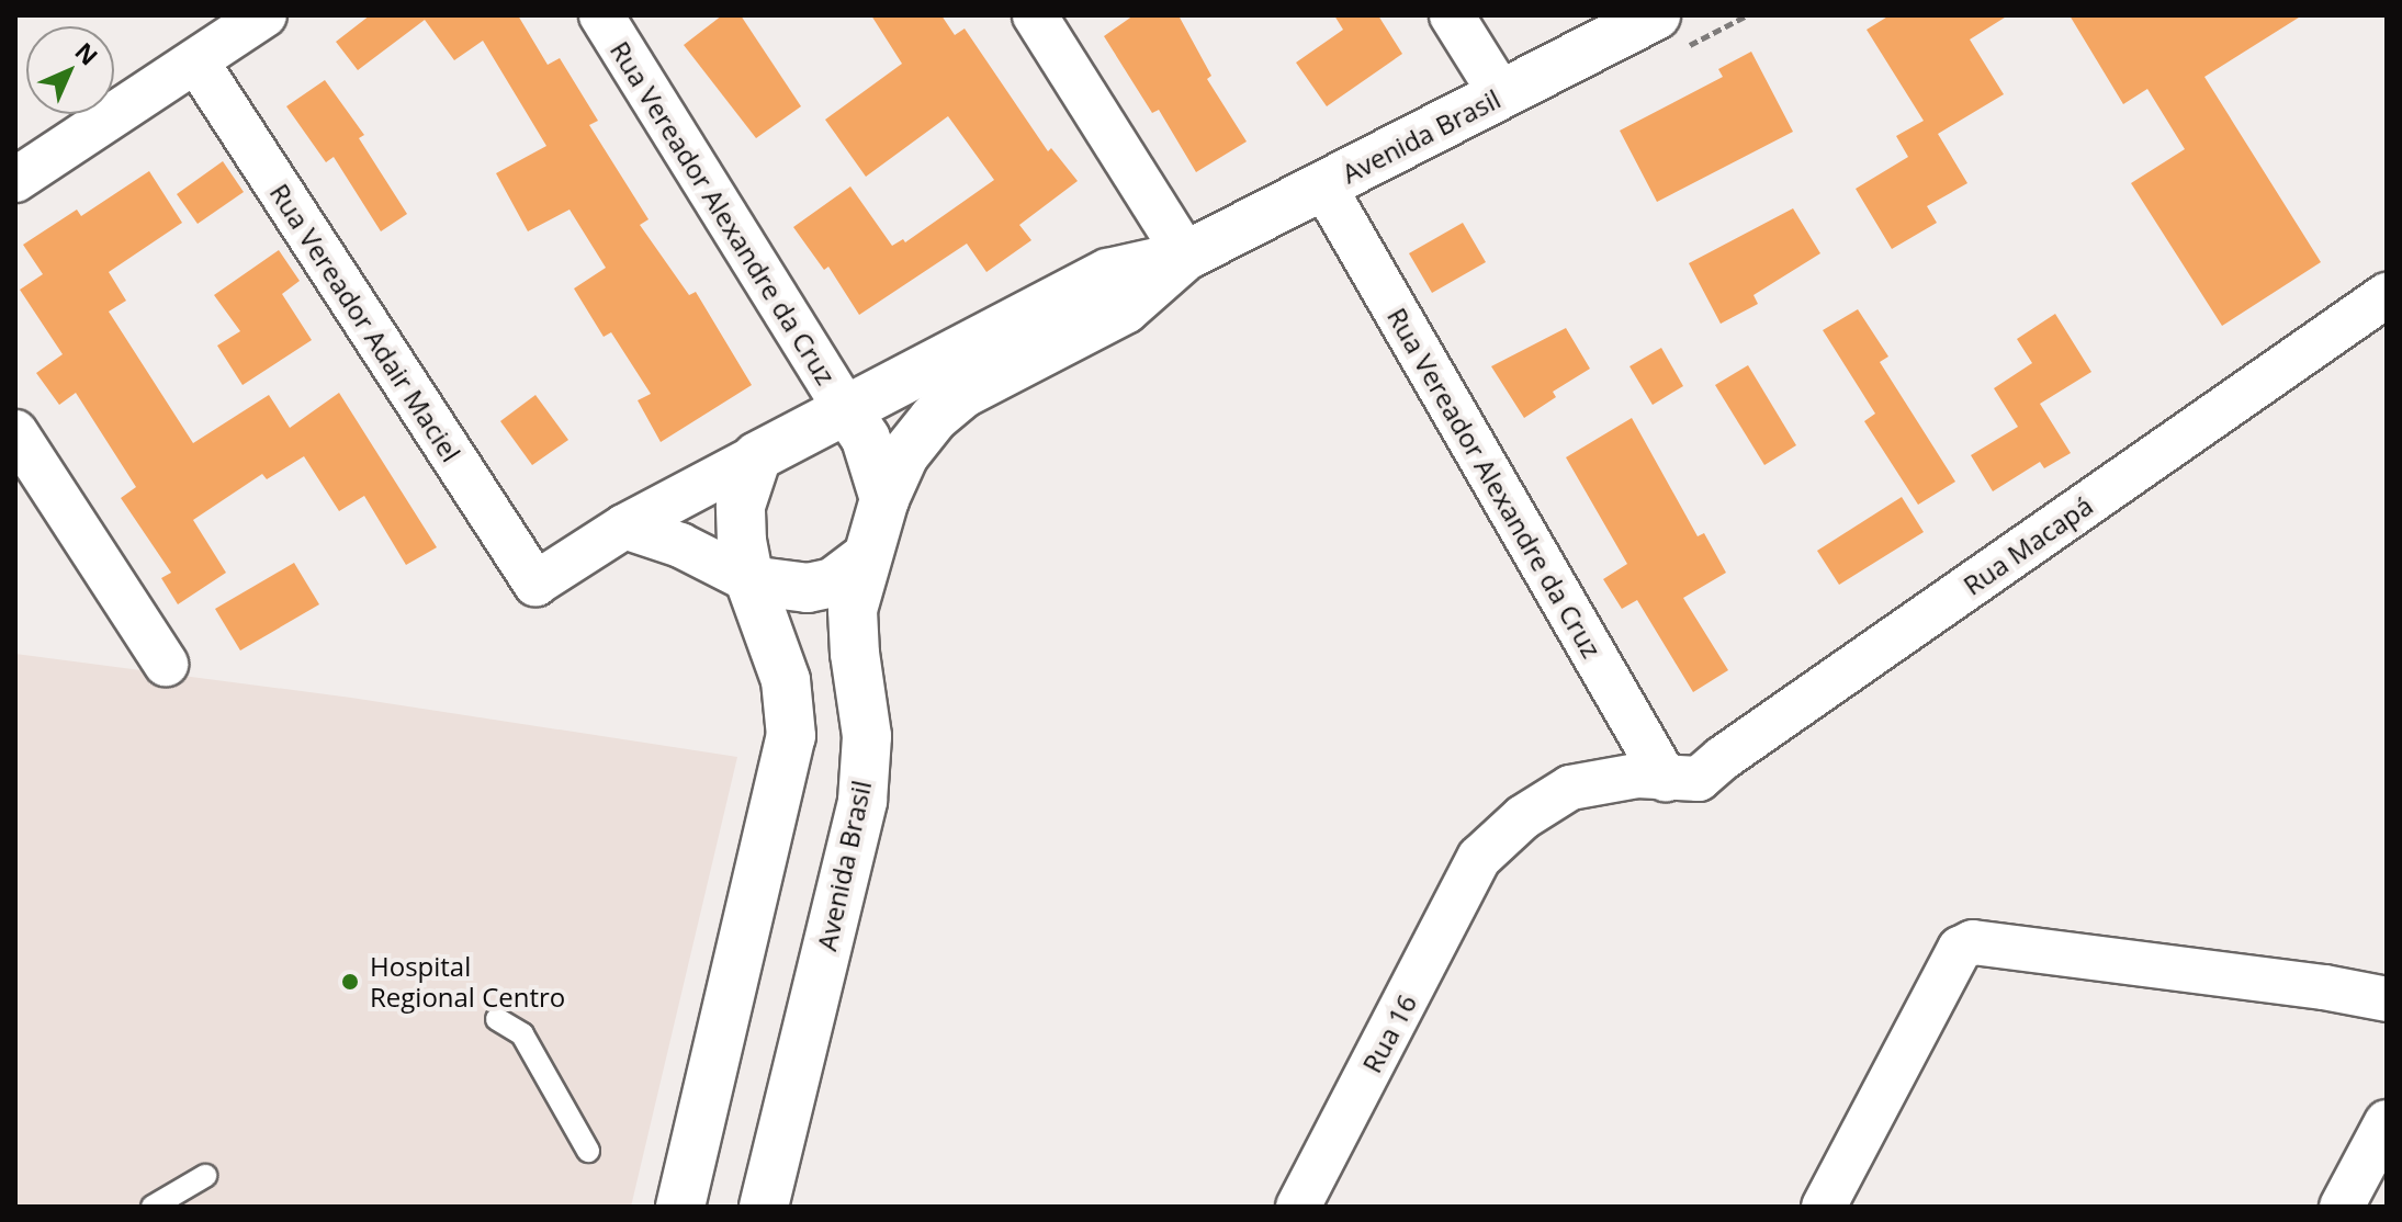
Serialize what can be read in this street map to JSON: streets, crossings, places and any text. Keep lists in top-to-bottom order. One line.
{"streets":{"street":["Avenida Brasil","Rua Vereador Alexandre da Cruz","Rua Vereador Adair Maciel","Rua Macapá","Rua 16"]},"crossings":[["Avenida Brasil","Rua Vereador Alexandre da Cruz"],["Avenida Brasil","Rua Vereador Adair Maciel"],["Rua Vereador Alexandre da Cruz","Rua Macapá"],["Rua Macapá","Rua 16"]],"places":["Hospital Regional Centro"],"north":"top right"}
